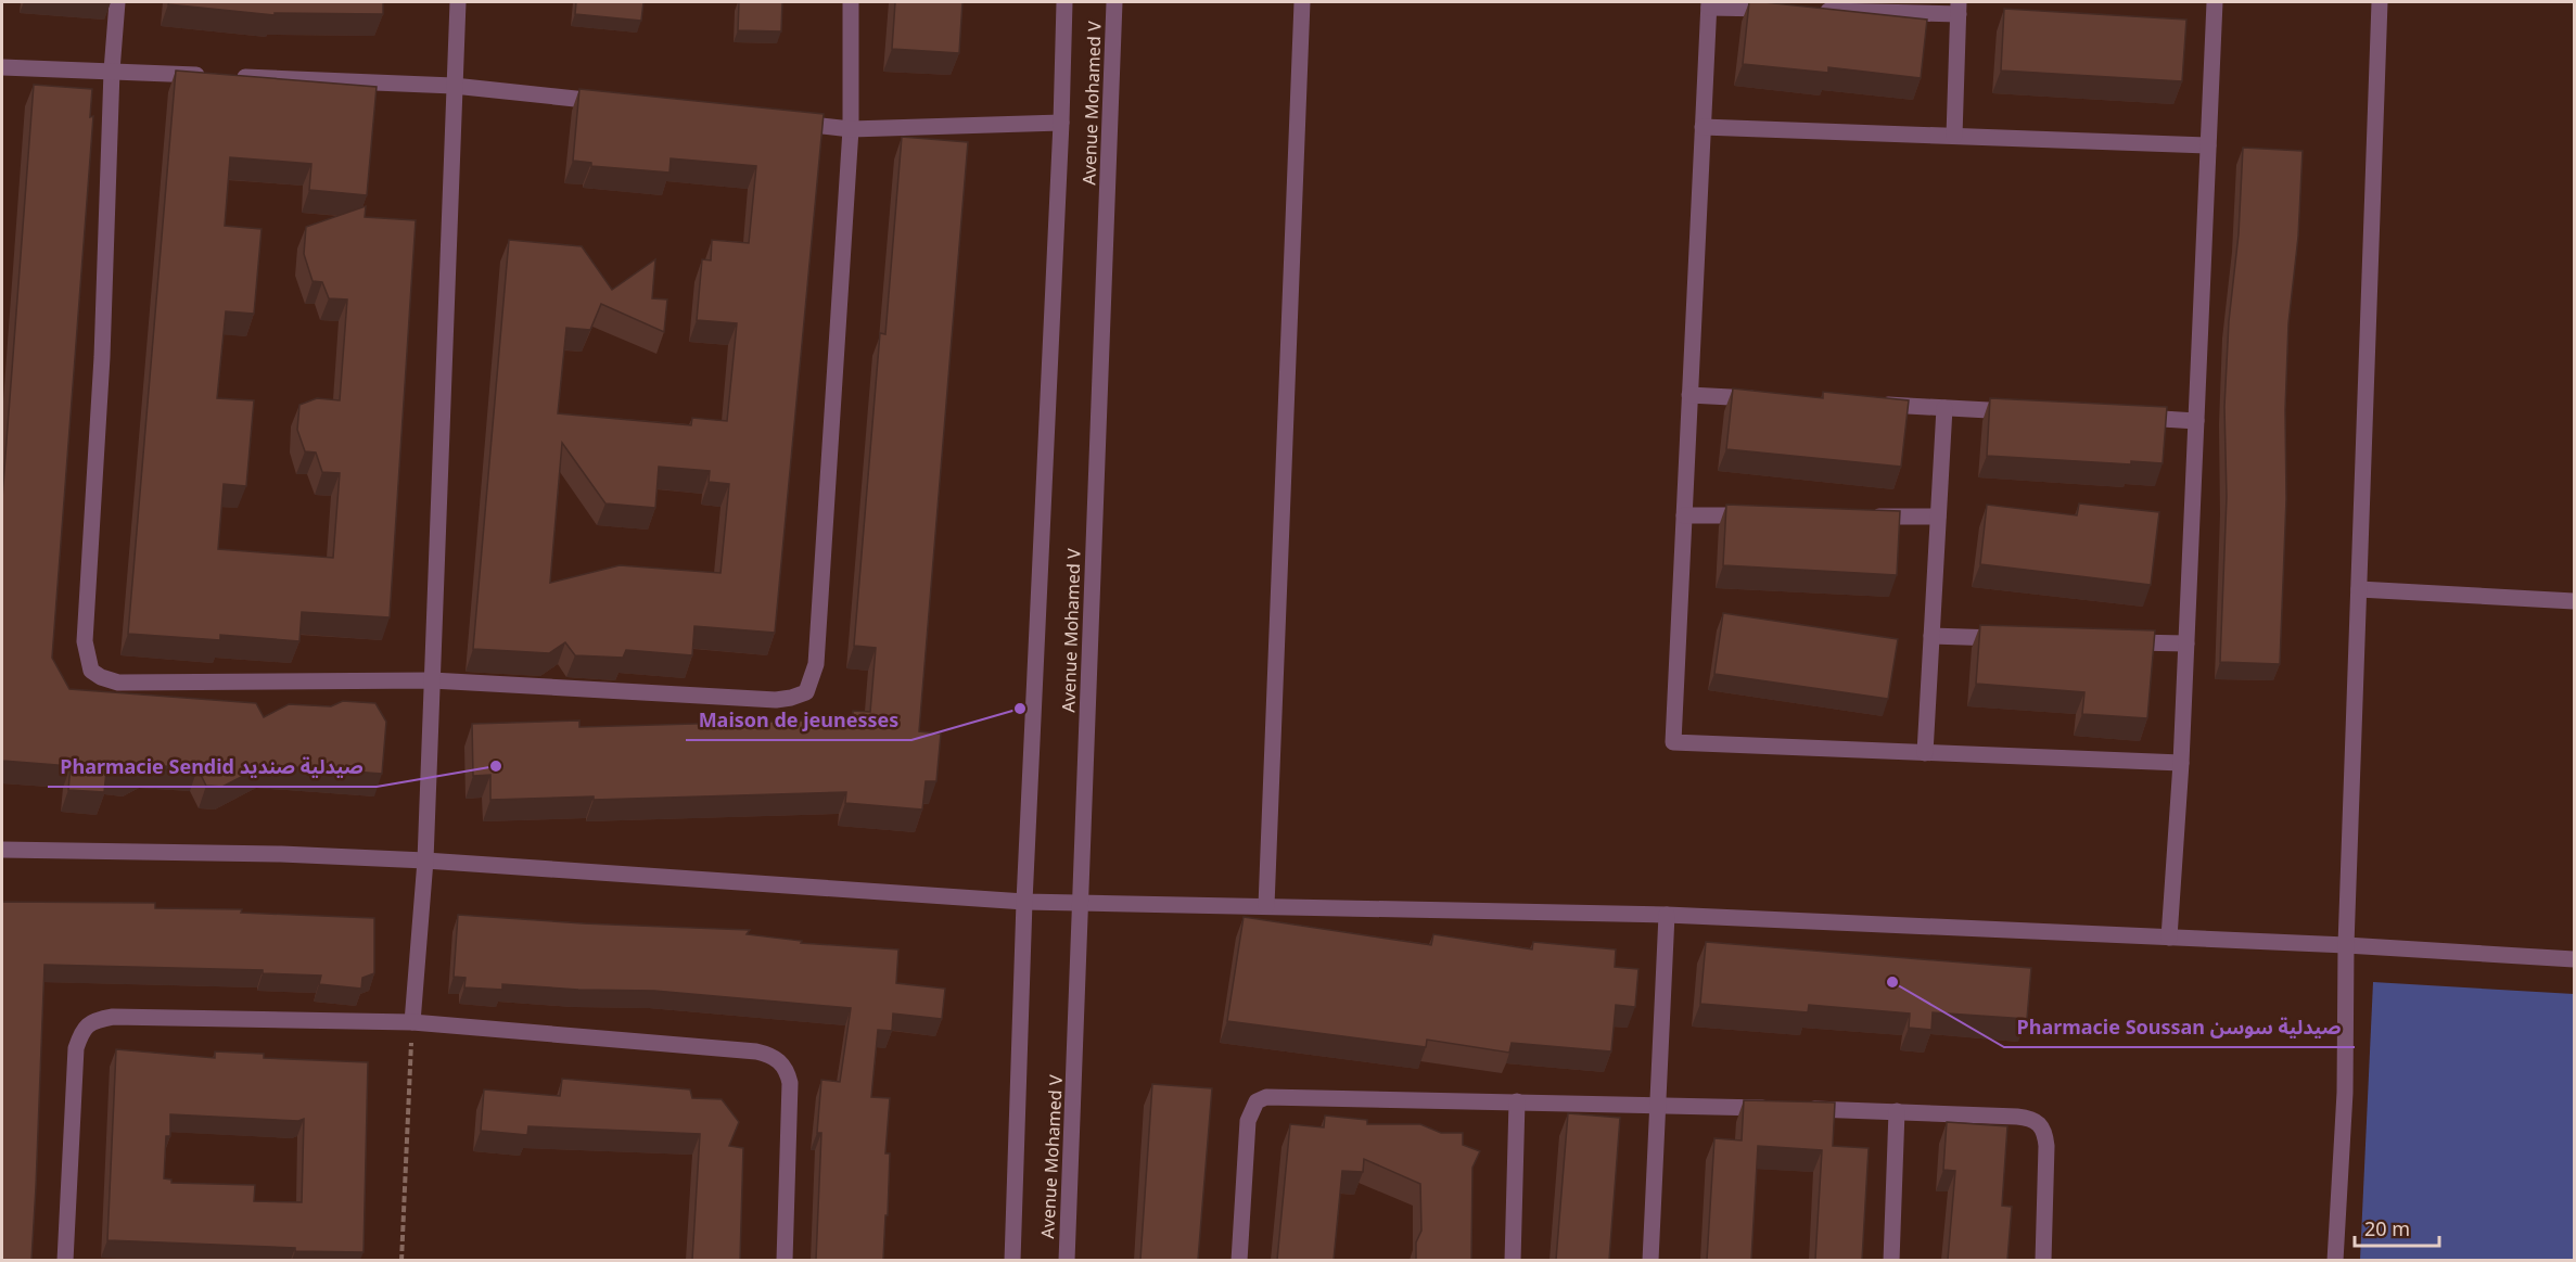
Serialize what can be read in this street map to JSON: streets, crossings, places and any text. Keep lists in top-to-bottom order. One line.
{"streets":{"street":["Avenue Mohamed V"]},"places":["Maison de jeunesses","Pharmacie Sendid صيدلية صنديد","Pharmacie Soussan صيدلية سوسن"],"scale_bar":"20 m"}
